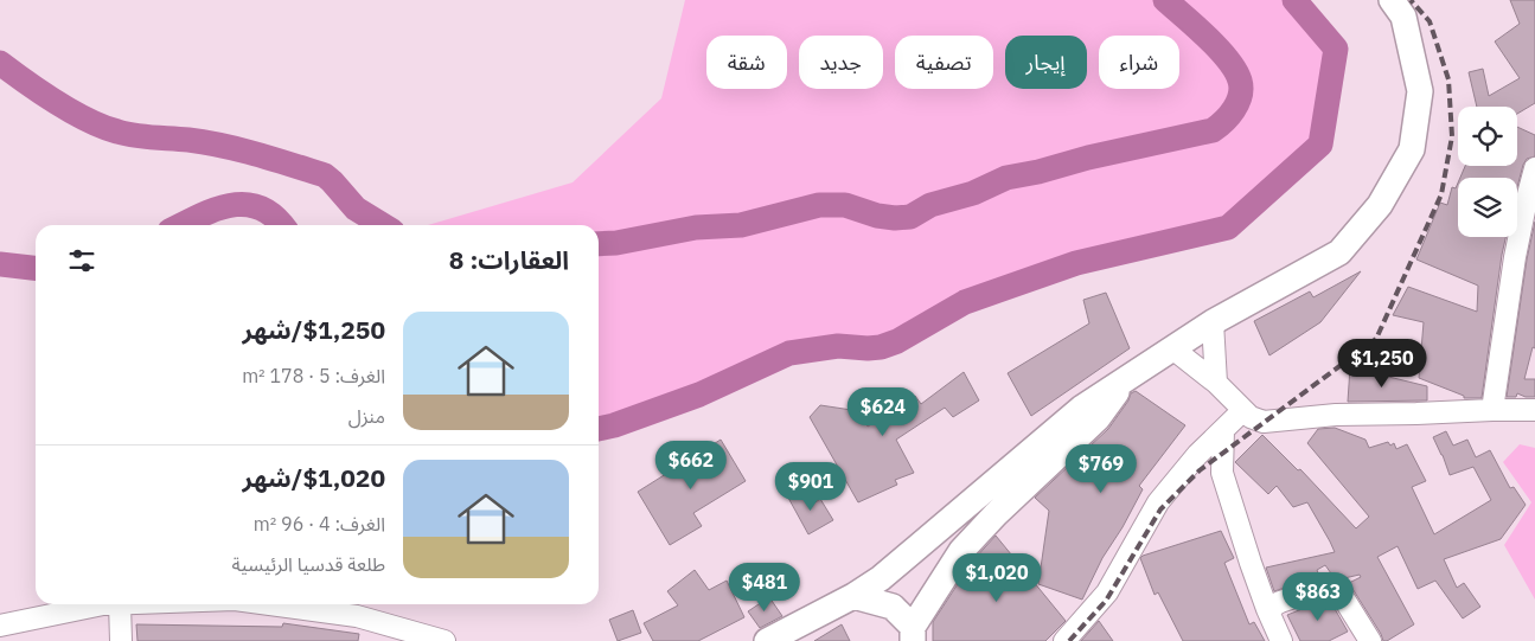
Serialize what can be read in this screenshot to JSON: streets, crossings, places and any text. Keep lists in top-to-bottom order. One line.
{"page":{"chip":["شراء","إيجار","تصفية","جديد","شقة"],"heading":"العقارات: 8","list":[{"name":"$1,250/شهر","note":"الغرف: 5 · 178 m² · منزل"},{"name":"$1,020/شهر","note":"الغرف: 4 · 96 m² · طلعة قدسيا الرئيسية"}],"price":["$1,250","$624","$662","$769","$901","$1,020","$481","$863"]}}
